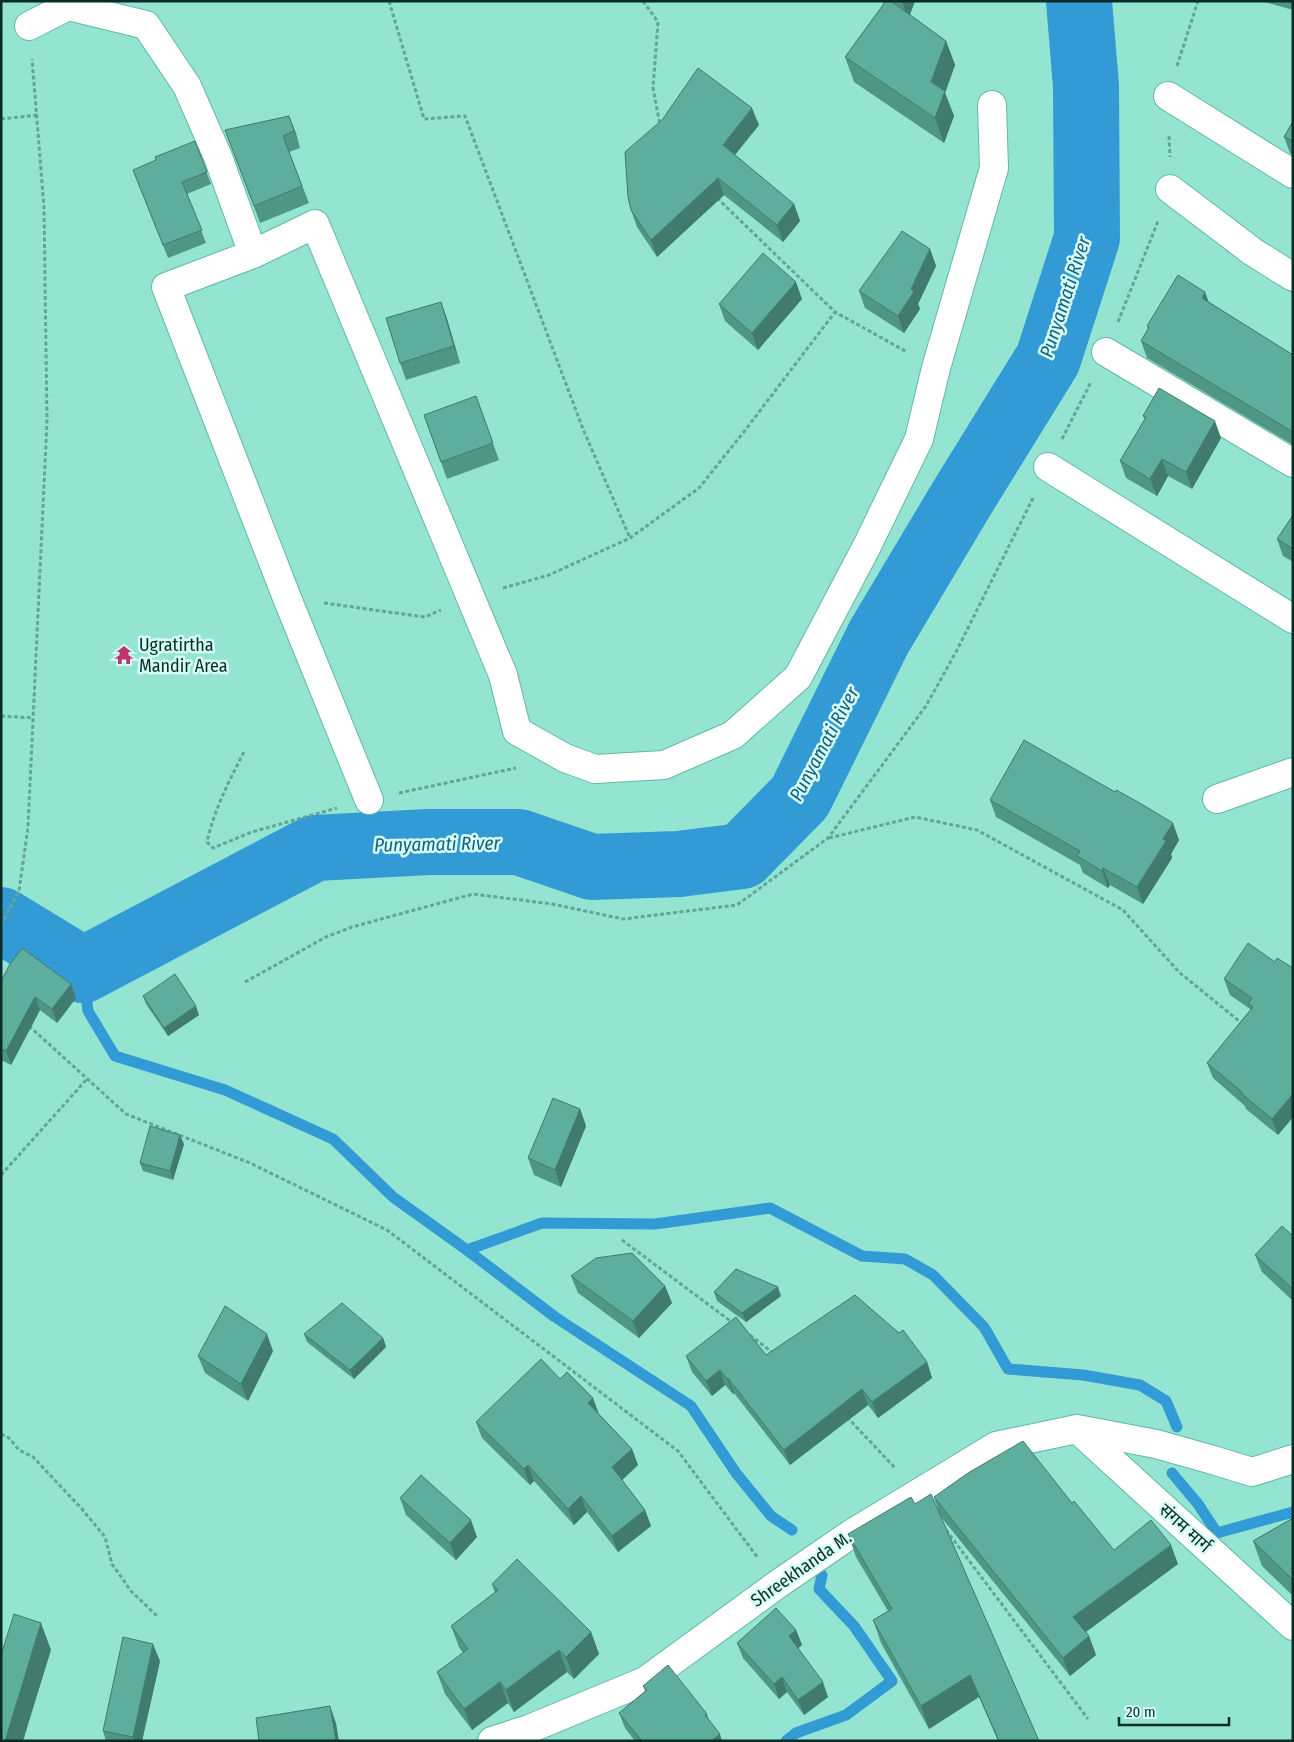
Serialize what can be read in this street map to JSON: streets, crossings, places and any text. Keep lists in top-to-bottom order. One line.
{"streets":{"street":["संगम मार्ग","Shreekhanda M."]},"crossings":[["संगम मार्ग","Shreekhanda M."]],"water":["Punyamati River"],"places":{"temple":["Ugratirtha Mandir Area"]},"scale_bar":"20 m"}
